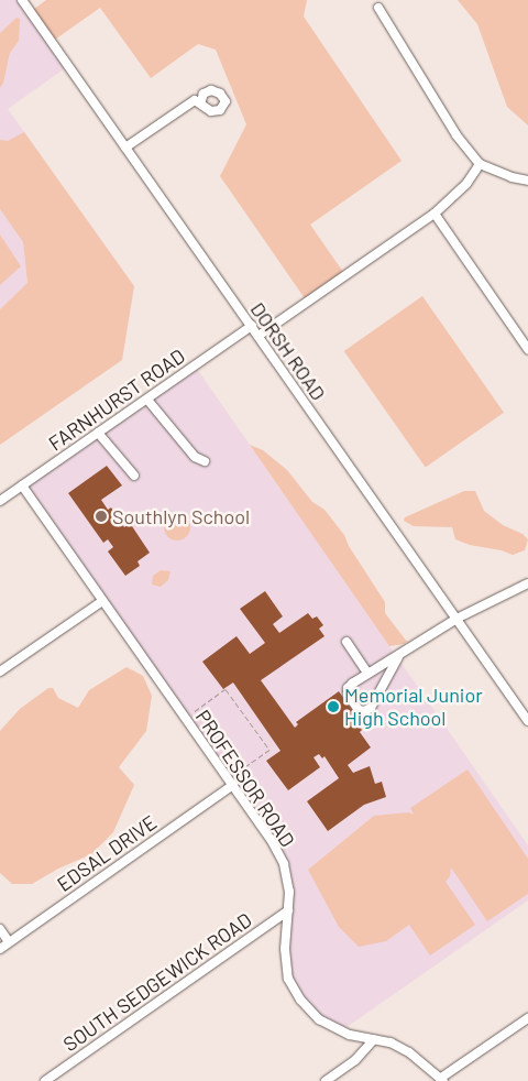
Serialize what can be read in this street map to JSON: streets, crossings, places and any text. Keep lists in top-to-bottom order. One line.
{"streets":{"street":["DORSH ROAD","FARNHURST ROAD","PROFESSOR ROAD","EDSAL DRIVE","SOUTH SEDGEWICK ROAD"]},"crossings":[["DORSH ROAD","FARNHURST ROAD"],["FARNHURST ROAD","PROFESSOR ROAD"],["PROFESSOR ROAD","EDSAL DRIVE"],["PROFESSOR ROAD","SOUTH SEDGEWICK ROAD"]],"places":["Southlyn School","Memorial Junior High School"]}
